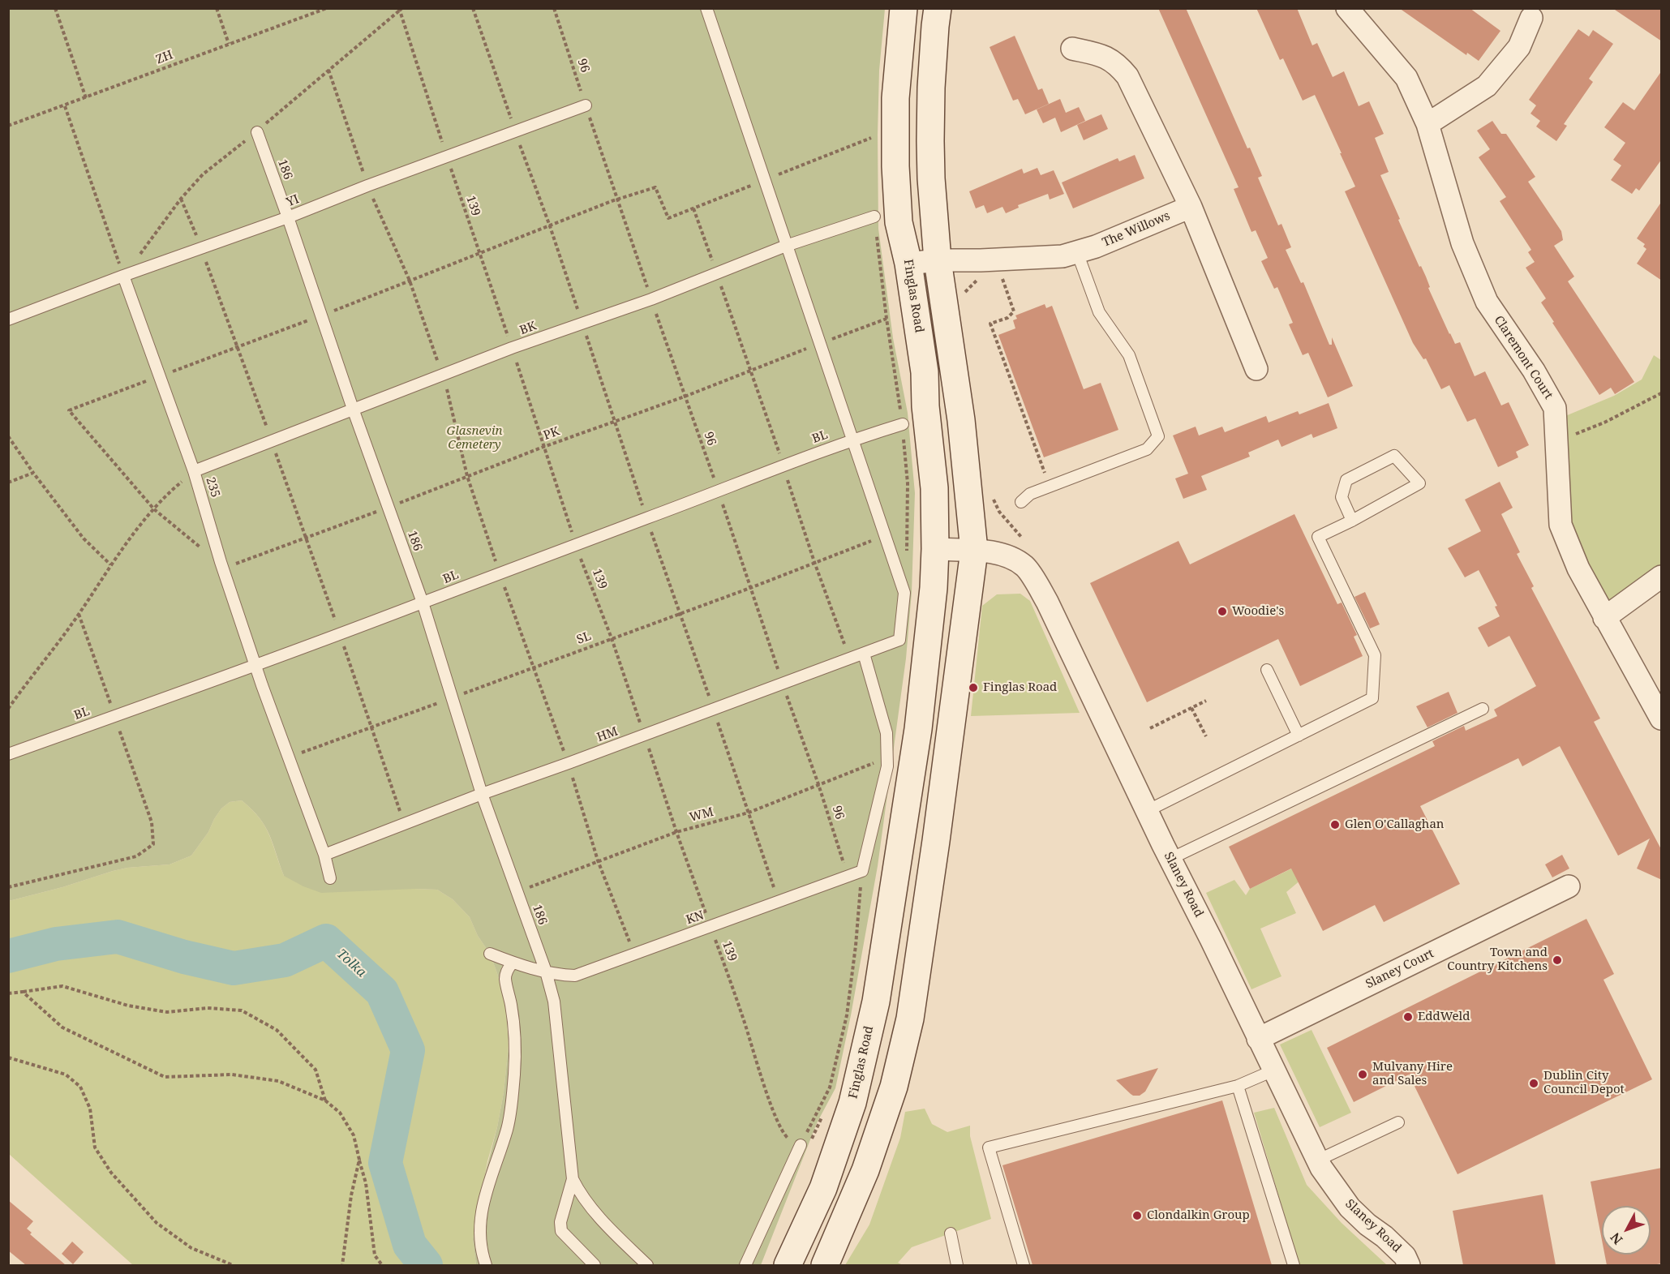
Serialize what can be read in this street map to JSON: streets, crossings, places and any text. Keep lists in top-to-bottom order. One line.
{"streets":{"main road":["Finglas Road"],"street":["The Willows","Claremont Court","Slaney Road","Slaney Court"],"lane":["186","YI","BK","BL","235","HM","KN"],"path":["ZH","96","139","PK","SL","WM"]},"crossings":[["96","YI"],["96","BK"],["96","PK"],["96","BL"],["96","SL"],["96","HM"],["96","WM"],["96","KN"],["186","YI"],["186","BK"],["186","PK"],["186","BL"],["186","SL"],["186","HM"],["186","WM"],["186","KN"],["YI","139"],["YI","235"],["139","BK"],["139","PK"],["139","BL"],["139","SL"],["139","HM"],["139","WM"],["139","KN"],["The Willows","Finglas Road"],["Finglas Road","Slaney Road"],["BK","235"],["PK","235"],["BL","235"],["235","SL"],["235","HM"],["SL","HM"],["Slaney Road","Slaney Court"]],"water":["Tolka"],"parks":["Glasnevin Cemetery"],"places":["Woodie's","Finglas Road","Glen O'Callaghan","Town and Country Kitchens","EddWeld","Mulvany Hire and Sales","Dublin City Council Depot","Clondalkin Group"],"north":"bottom left"}
